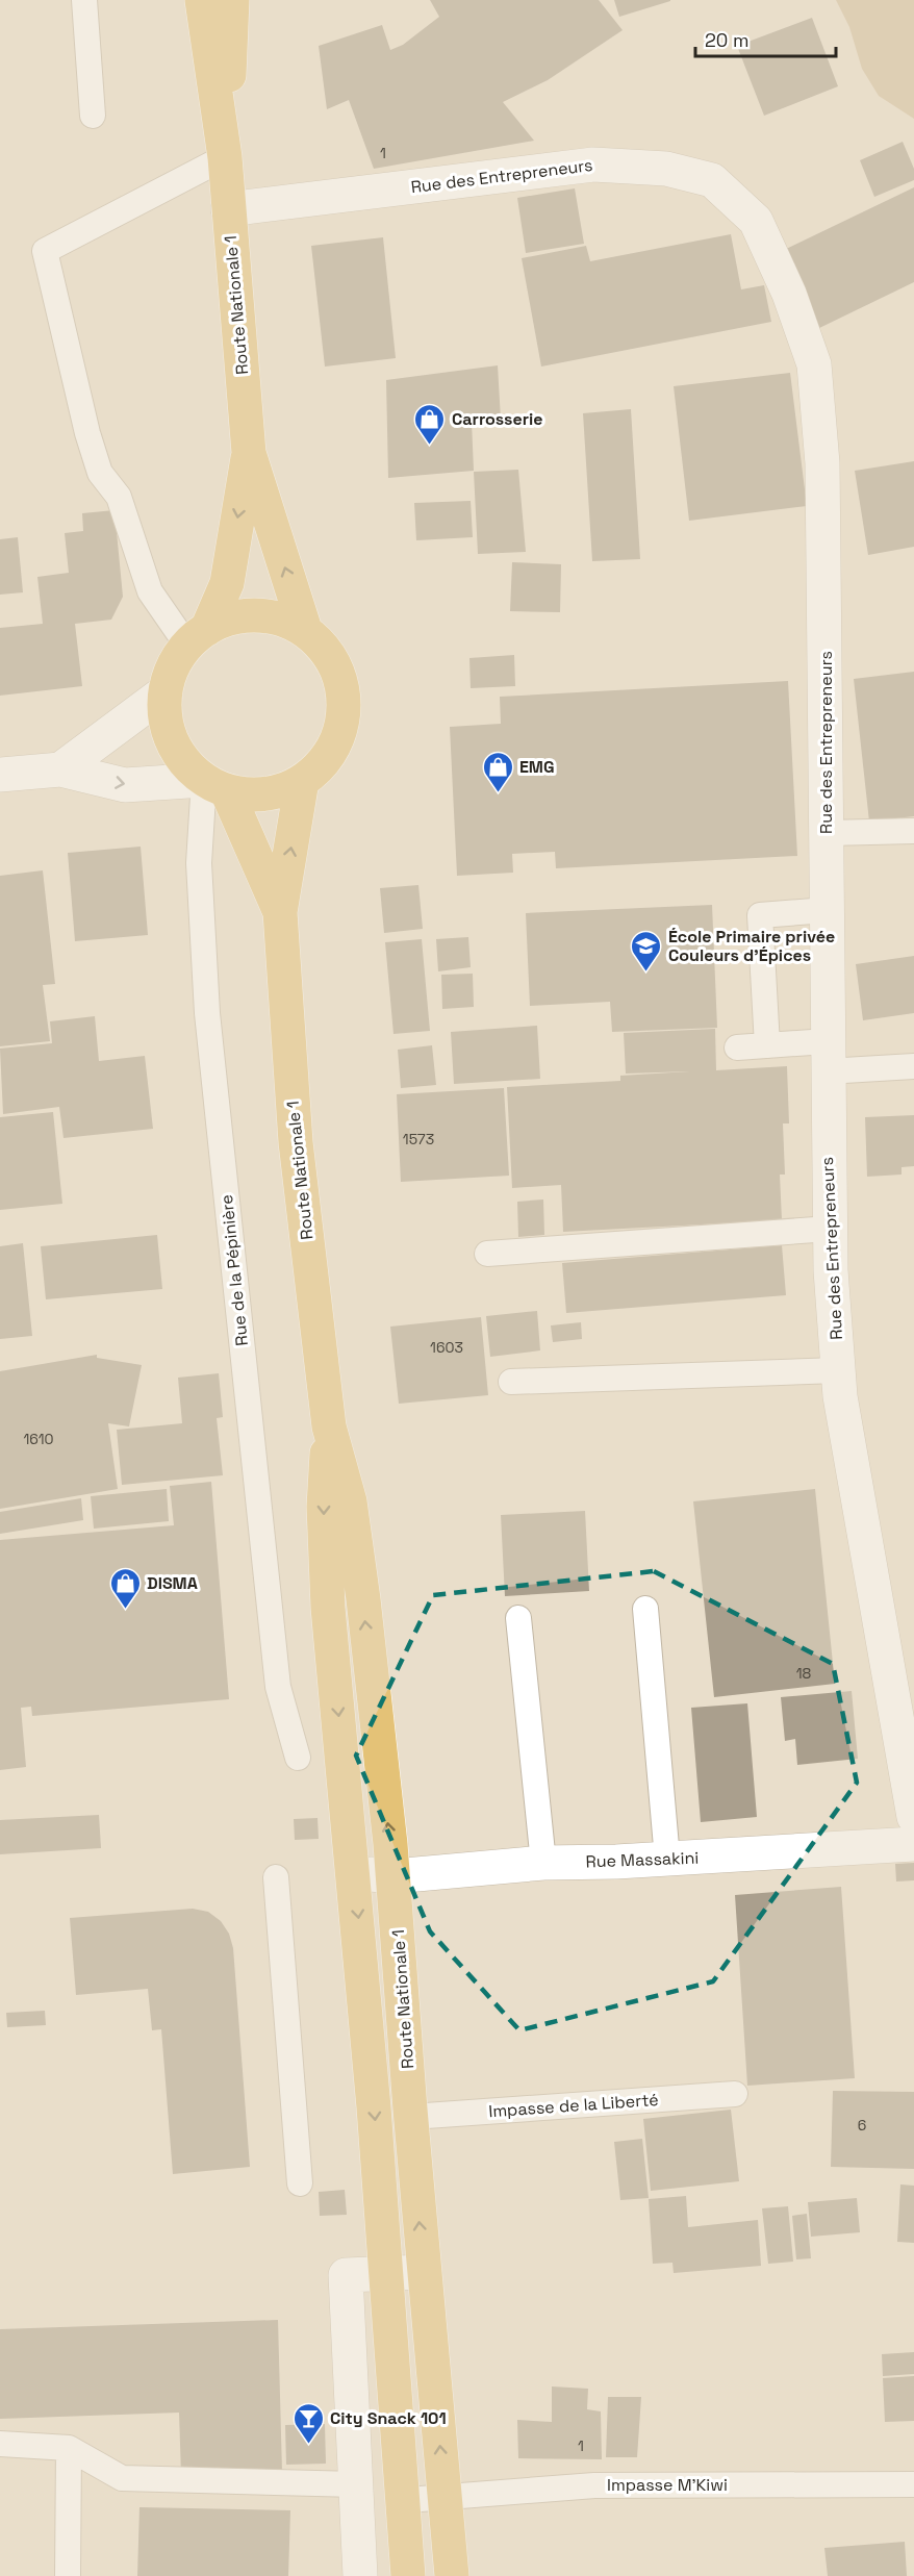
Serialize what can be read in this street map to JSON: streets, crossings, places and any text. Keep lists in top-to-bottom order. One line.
{"streets":{"main road":["Route Nationale 1"],"street":["Rue des Entrepreneurs","Rue Massakini"],"lane":["Rue de la Pépinière","Impasse de la Liberté","Impasse M'Kiwi"]},"crossings":[["Rue des Entrepreneurs","Route Nationale 1"],["Route Nationale 1","Rue de la Pépinière"],["Route Nationale 1","Rue Massakini"],["Route Nationale 1","Impasse de la Liberté"],["Route Nationale 1","Impasse M'Kiwi"]],"places":{"shop":["Carrosserie","EMG","DISMA"],"school or university":["École Primaire privée Couleurs d'Épices"],"bar":["City Snack 101"]},"house_numbers":["1","1573","1603","1610","18","6","1"],"scale_bar":"20 m"}
